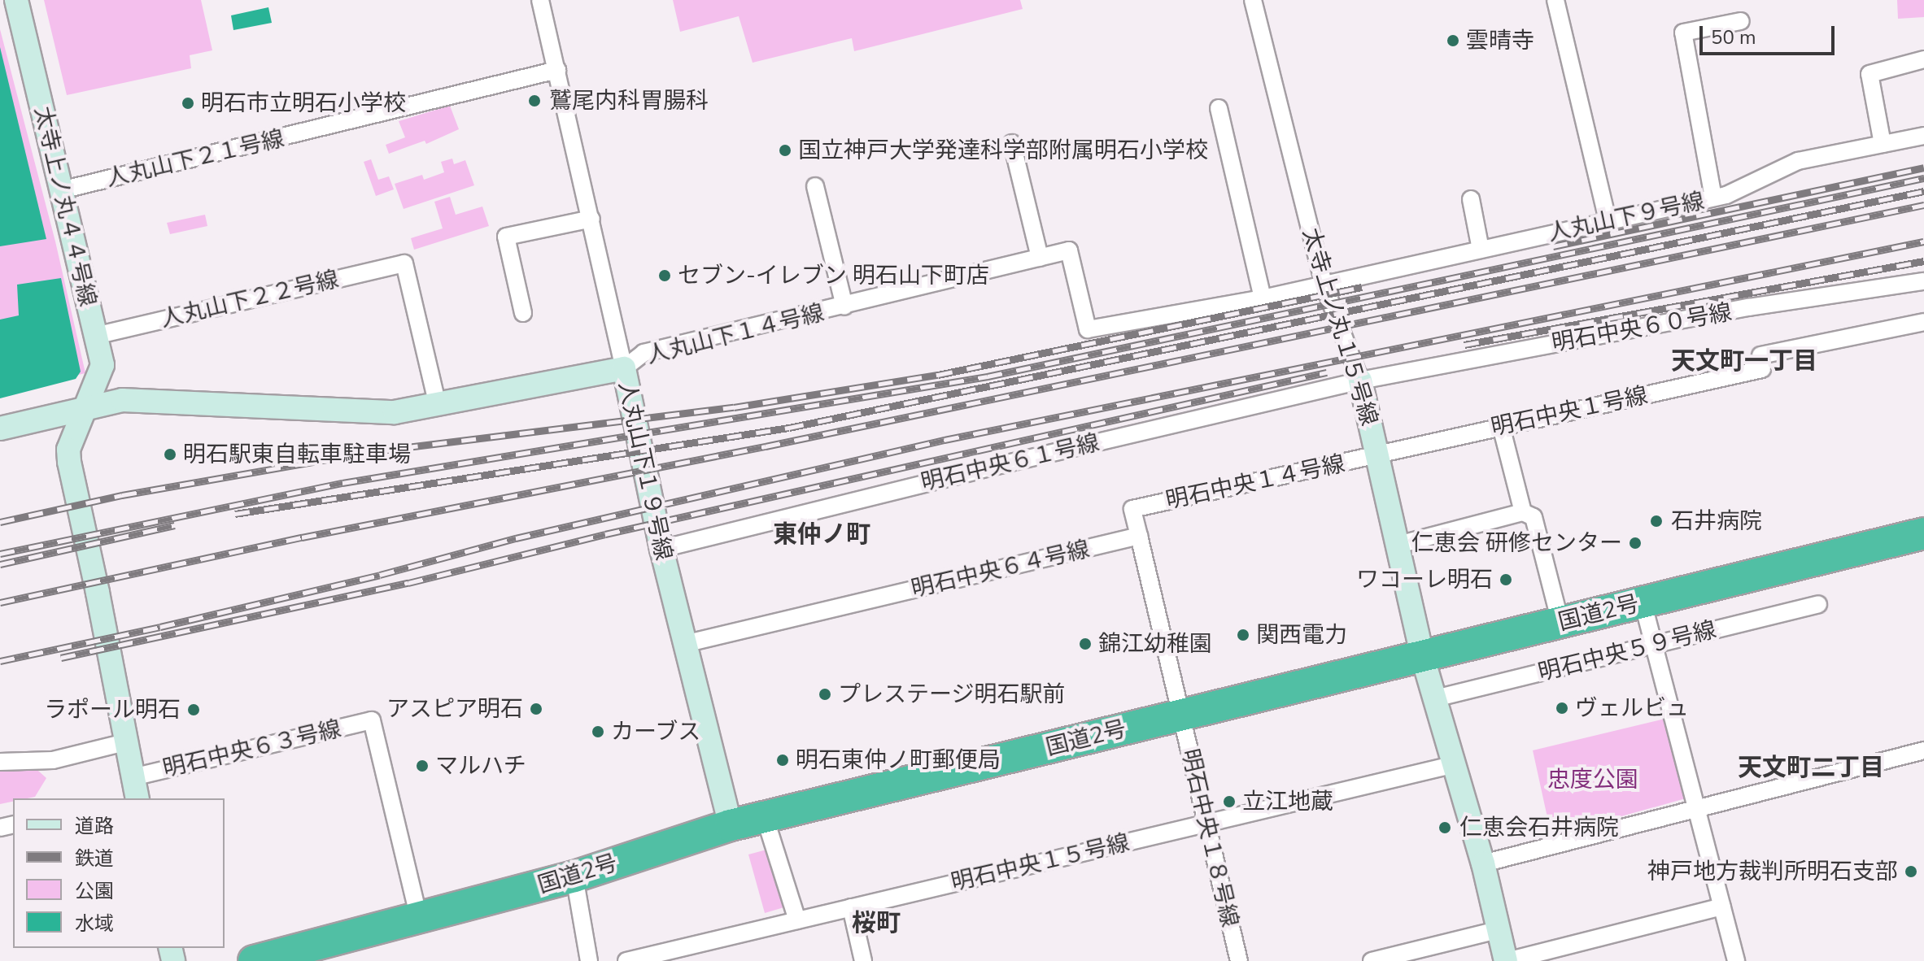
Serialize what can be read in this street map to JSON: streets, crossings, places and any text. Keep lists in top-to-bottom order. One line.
{"streets":{"highway":["国道2号"],"street":["人丸山下２１号線","太寺上ノ丸４４号線","人丸山下９号線","人丸山下２２号線","太寺上ノ丸１５号線","明石中央６０号線","人丸山下１４号線","明石中央１号線","明石中央６１号線","人丸山下１９号線","明石中央１４号線","明石中央６４号線","明石中央５９号線","明石中央６３号線","明石中央１８号線","明石中央１５号線"]},"crossings":[["人丸山下２１号線","太寺上ノ丸４４号線"],["人丸山下２１号線","人丸山下１９号線"],["太寺上ノ丸４４号線","人丸山下２２号線"],["太寺上ノ丸４４号線","人丸山下１４号線"],["太寺上ノ丸４４号線","明石中央６３号線"],["人丸山下９号線","太寺上ノ丸１５号線"],["人丸山下９号線","人丸山下１４号線"],["人丸山下２２号線","人丸山下１４号線"],["太寺上ノ丸１５号線","明石中央６０号線"],["太寺上ノ丸１５号線","人丸山下１４号線"],["太寺上ノ丸１５号線","明石中央１号線"],["太寺上ノ丸１５号線","明石中央６１号線"],["太寺上ノ丸１５号線","明石中央１４号線"],["太寺上ノ丸１５号線","国道2号"],["太寺上ノ丸１５号線","明石中央５９号線"],["太寺上ノ丸１５号線","明石中央１５号線"],["明石中央６０号線","明石中央６１号線"],["人丸山下１４号線","人丸山下１９号線"],["明石中央１号線","明石中央１４号線"],["明石中央６１号線","人丸山下１９号線"],["人丸山下１９号線","明石中央６４号線"],["人丸山下１９号線","国道2号"],["明石中央１４号線","明石中央６４号線"],["国道2号","明石中央６３号線"],["国道2号","明石中央１８号線"],["明石中央１８号線","明石中央１５号線"]],"districts":["天文町一丁目","東仲ノ町","天文町二丁目","桜町"],"parks":["忠度公園"],"places":["雲晴寺","鷲尾内科胃腸科","明石市立明石小学校","国立神戸大学発達科学部附属明石小学校","セブン-イレブン 明石山下町店","明石駅東自転車駐車場","石井病院","仁恵会 研修センター","ワコーレ明石","関西電力","錦江幼稚園","プレステージ明石駅前","ヴェルビュ","アスピア明石","ラポール明石","カーブス","明石東仲ノ町郵便局","マルハチ","立江地蔵","仁恵会石井病院","神戸地方裁判所明石支部"],"legend":["道路","鉄道","公園","水域"],"scale_bar":"50 m"}
